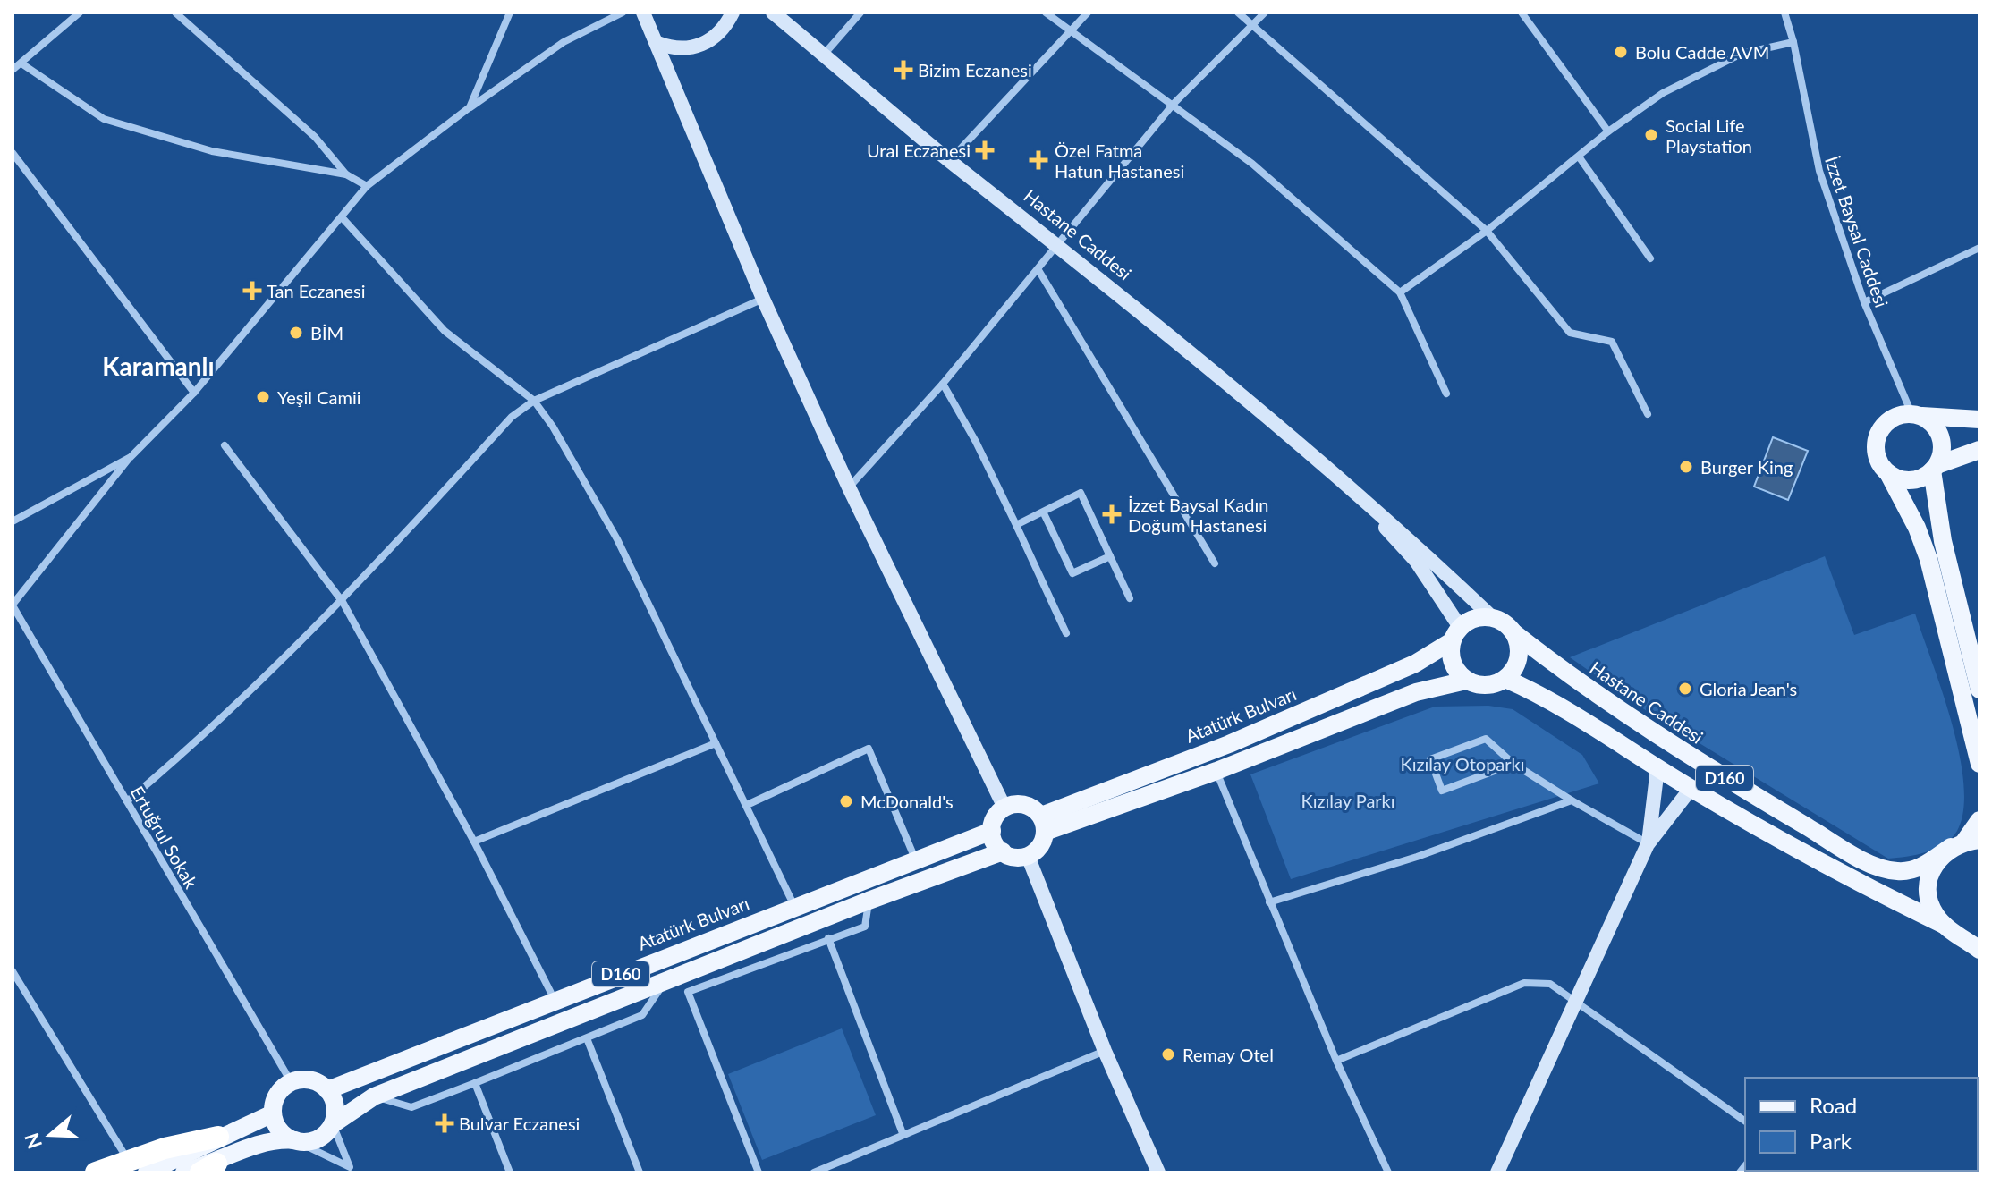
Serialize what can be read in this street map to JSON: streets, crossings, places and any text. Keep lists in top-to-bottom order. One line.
{"streets":{"main road":["Hastane Caddesi","Atatürk Bulvarı","D160"],"street":["İzzet Baysal Caddesi","Ertuğrul Sokak"]},"crossings":[["Hastane Caddesi","Atatürk Bulvarı"],["Hastane Caddesi","D160"],["Atatürk Bulvarı","D160"],["Atatürk Bulvarı","Ertuğrul Sokak"],["D160","Ertuğrul Sokak"]],"districts":["Karamanlı"],"parks":["Kızılay Otoparkı","Kızılay Parkı"],"places":{"other":["Bolu Cadde AVM","Social Life Playstation","BİM","Yeşil Camii","Burger King","Gloria Jean's","McDonald's","Remay Otel"],"health":["Bizim Eczanesi","Ural Eczanesi","Özel Fatma Hatun Hastanesi","Tan Eczanesi","İzzet Baysal Kadın Doğum Hastanesi","Bulvar Eczanesi"]},"legend":["Road","Park"],"north":"left"}
